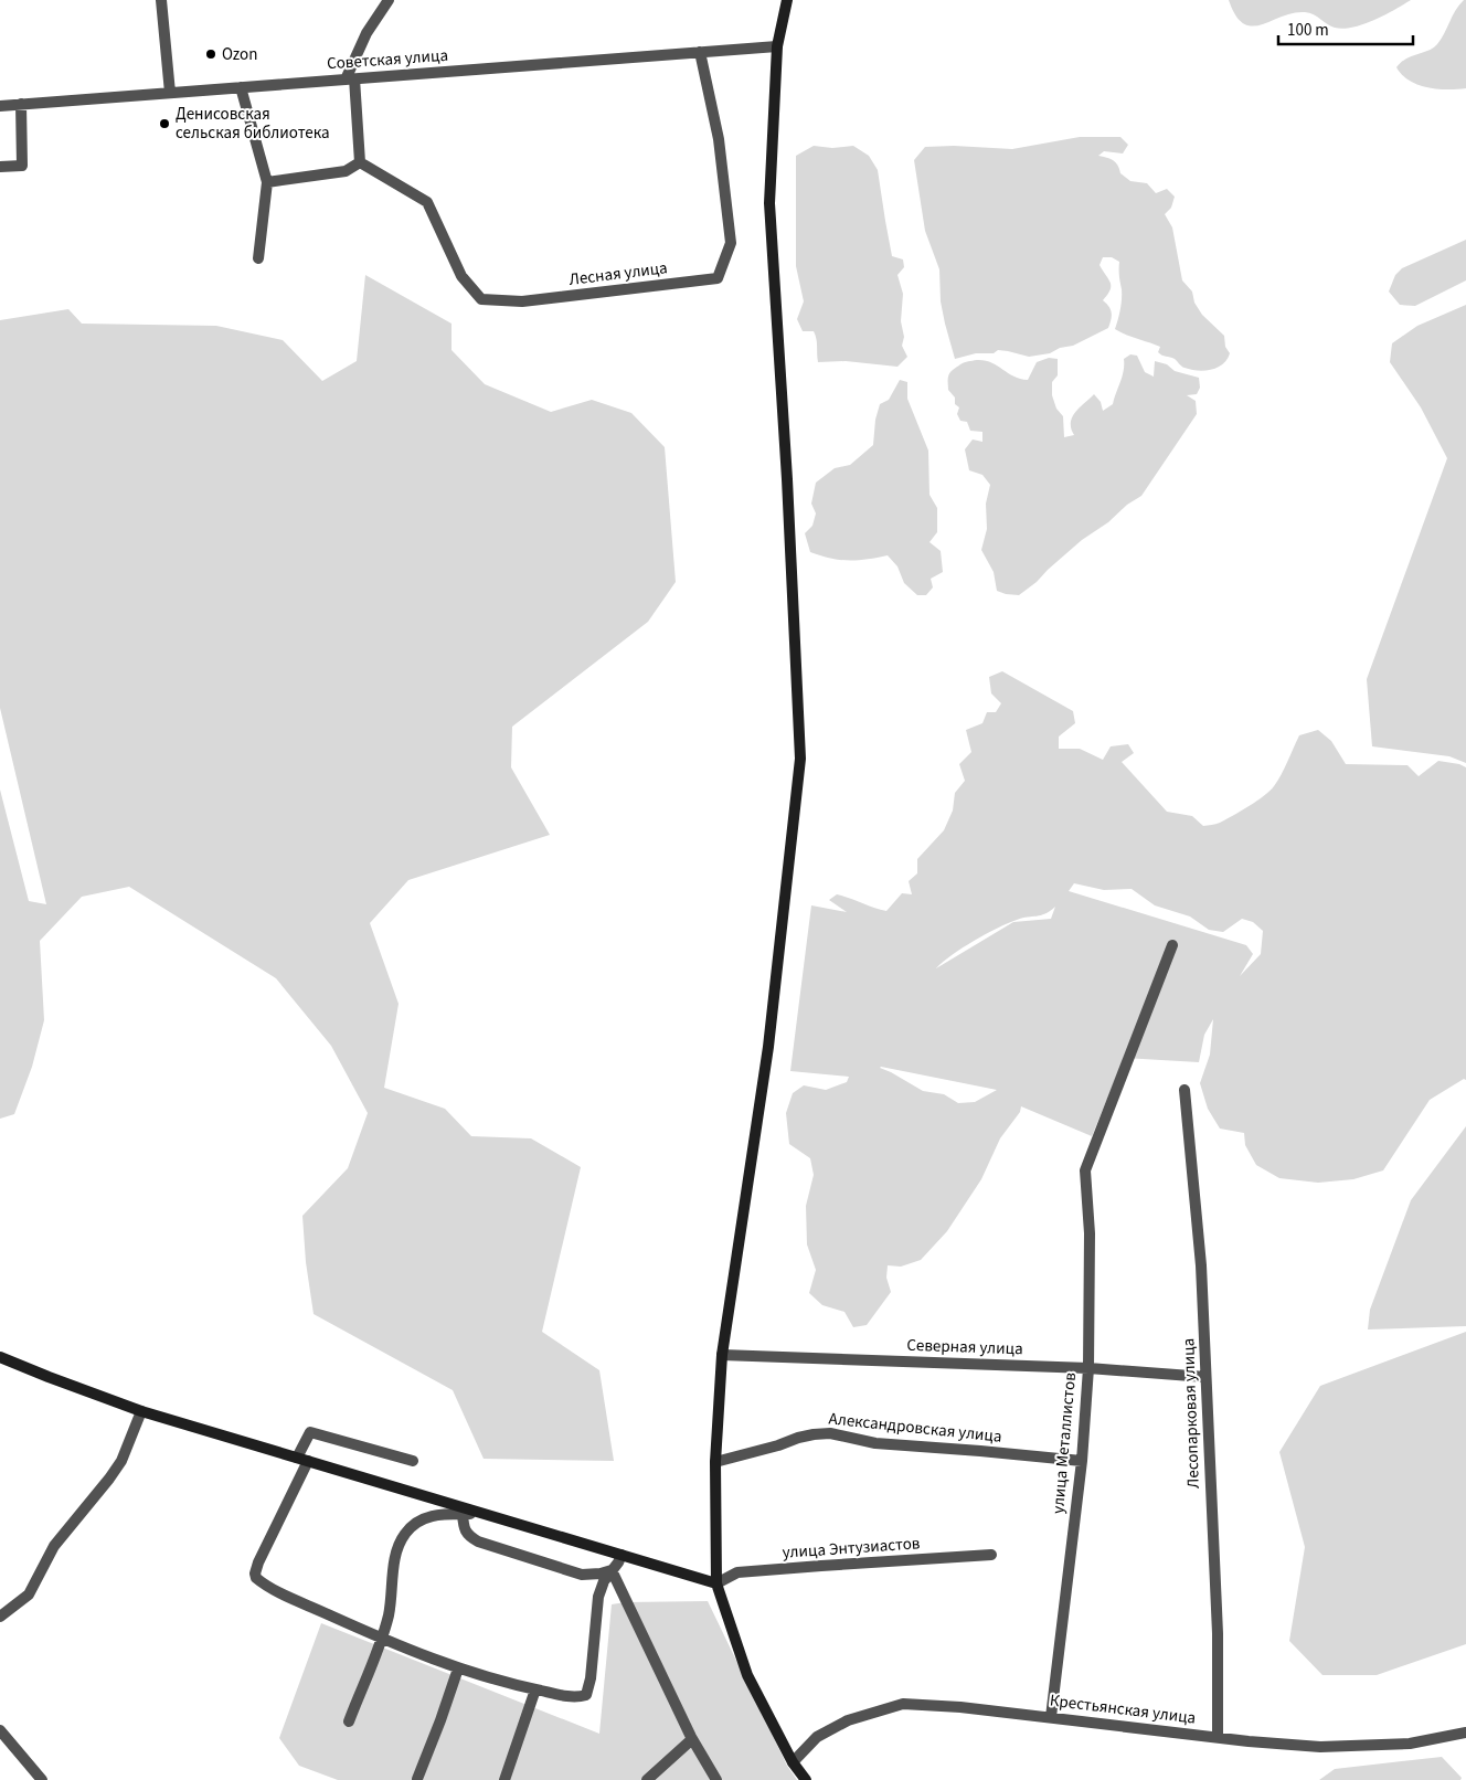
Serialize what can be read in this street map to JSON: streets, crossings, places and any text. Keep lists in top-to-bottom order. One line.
{"streets":{"street":["Советская улица","Лесная улица","Северная улица","Лесопарковая улица","Александровская улица","улица Металлистов","улица Энтузиастов","Крестьянская улица"]},"crossings":[["Советская улица","Лесная улица"],["Северная улица","Лесопарковая улица"],["Северная улица","улица Металлистов"],["Лесопарковая улица","Крестьянская улица"],["Александровская улица","улица Металлистов"],["улица Металлистов","Крестьянская улица"]],"places":["Ozon","Денисовская сельская библиотека"],"scale_bar":"100 m"}
